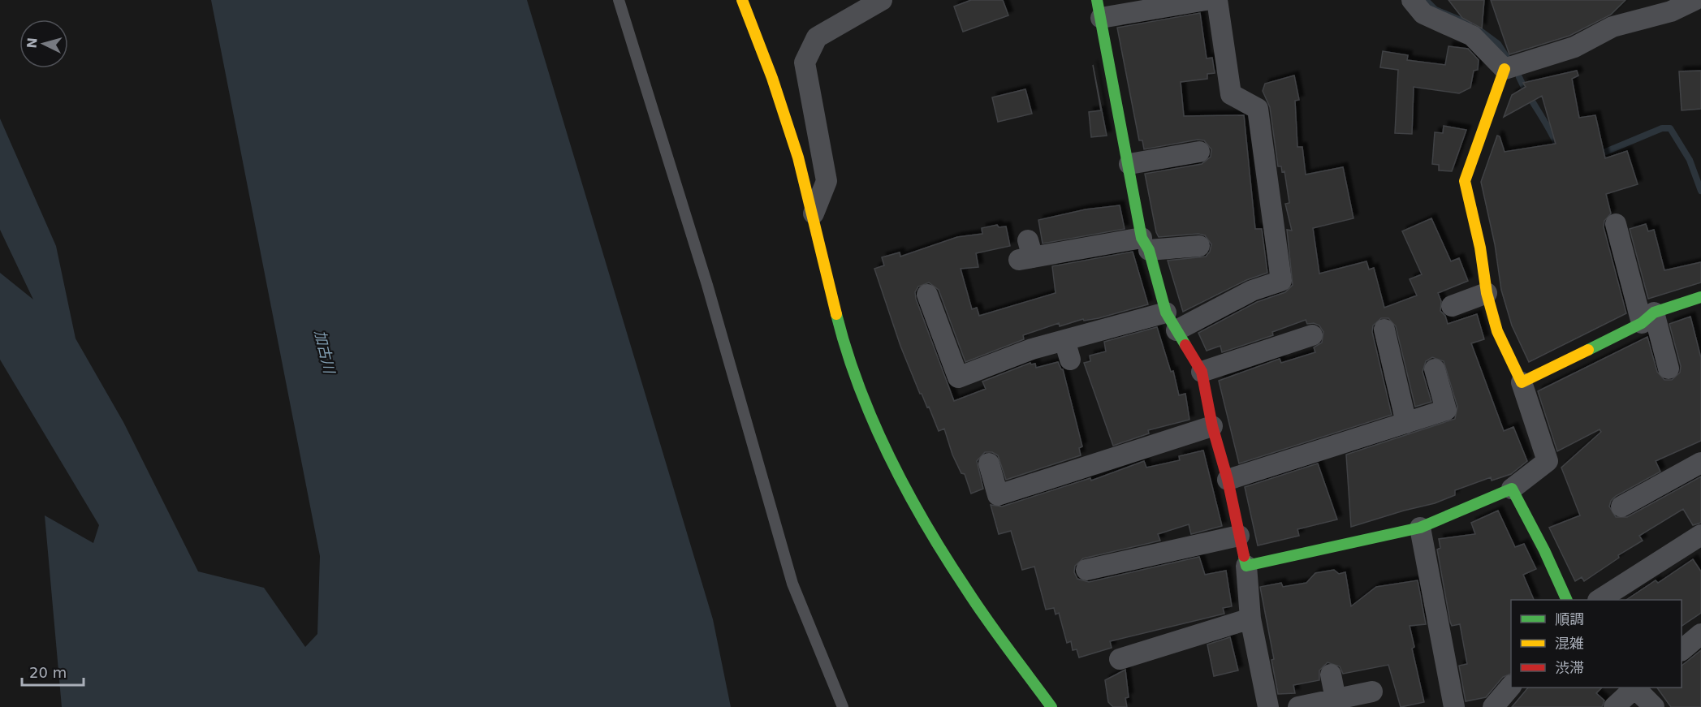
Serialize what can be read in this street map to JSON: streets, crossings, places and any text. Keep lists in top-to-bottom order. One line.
{"water":["加古川"],"legend":["順調","混雑","渋滞"],"scale_bar":"20 m","north":"left"}
